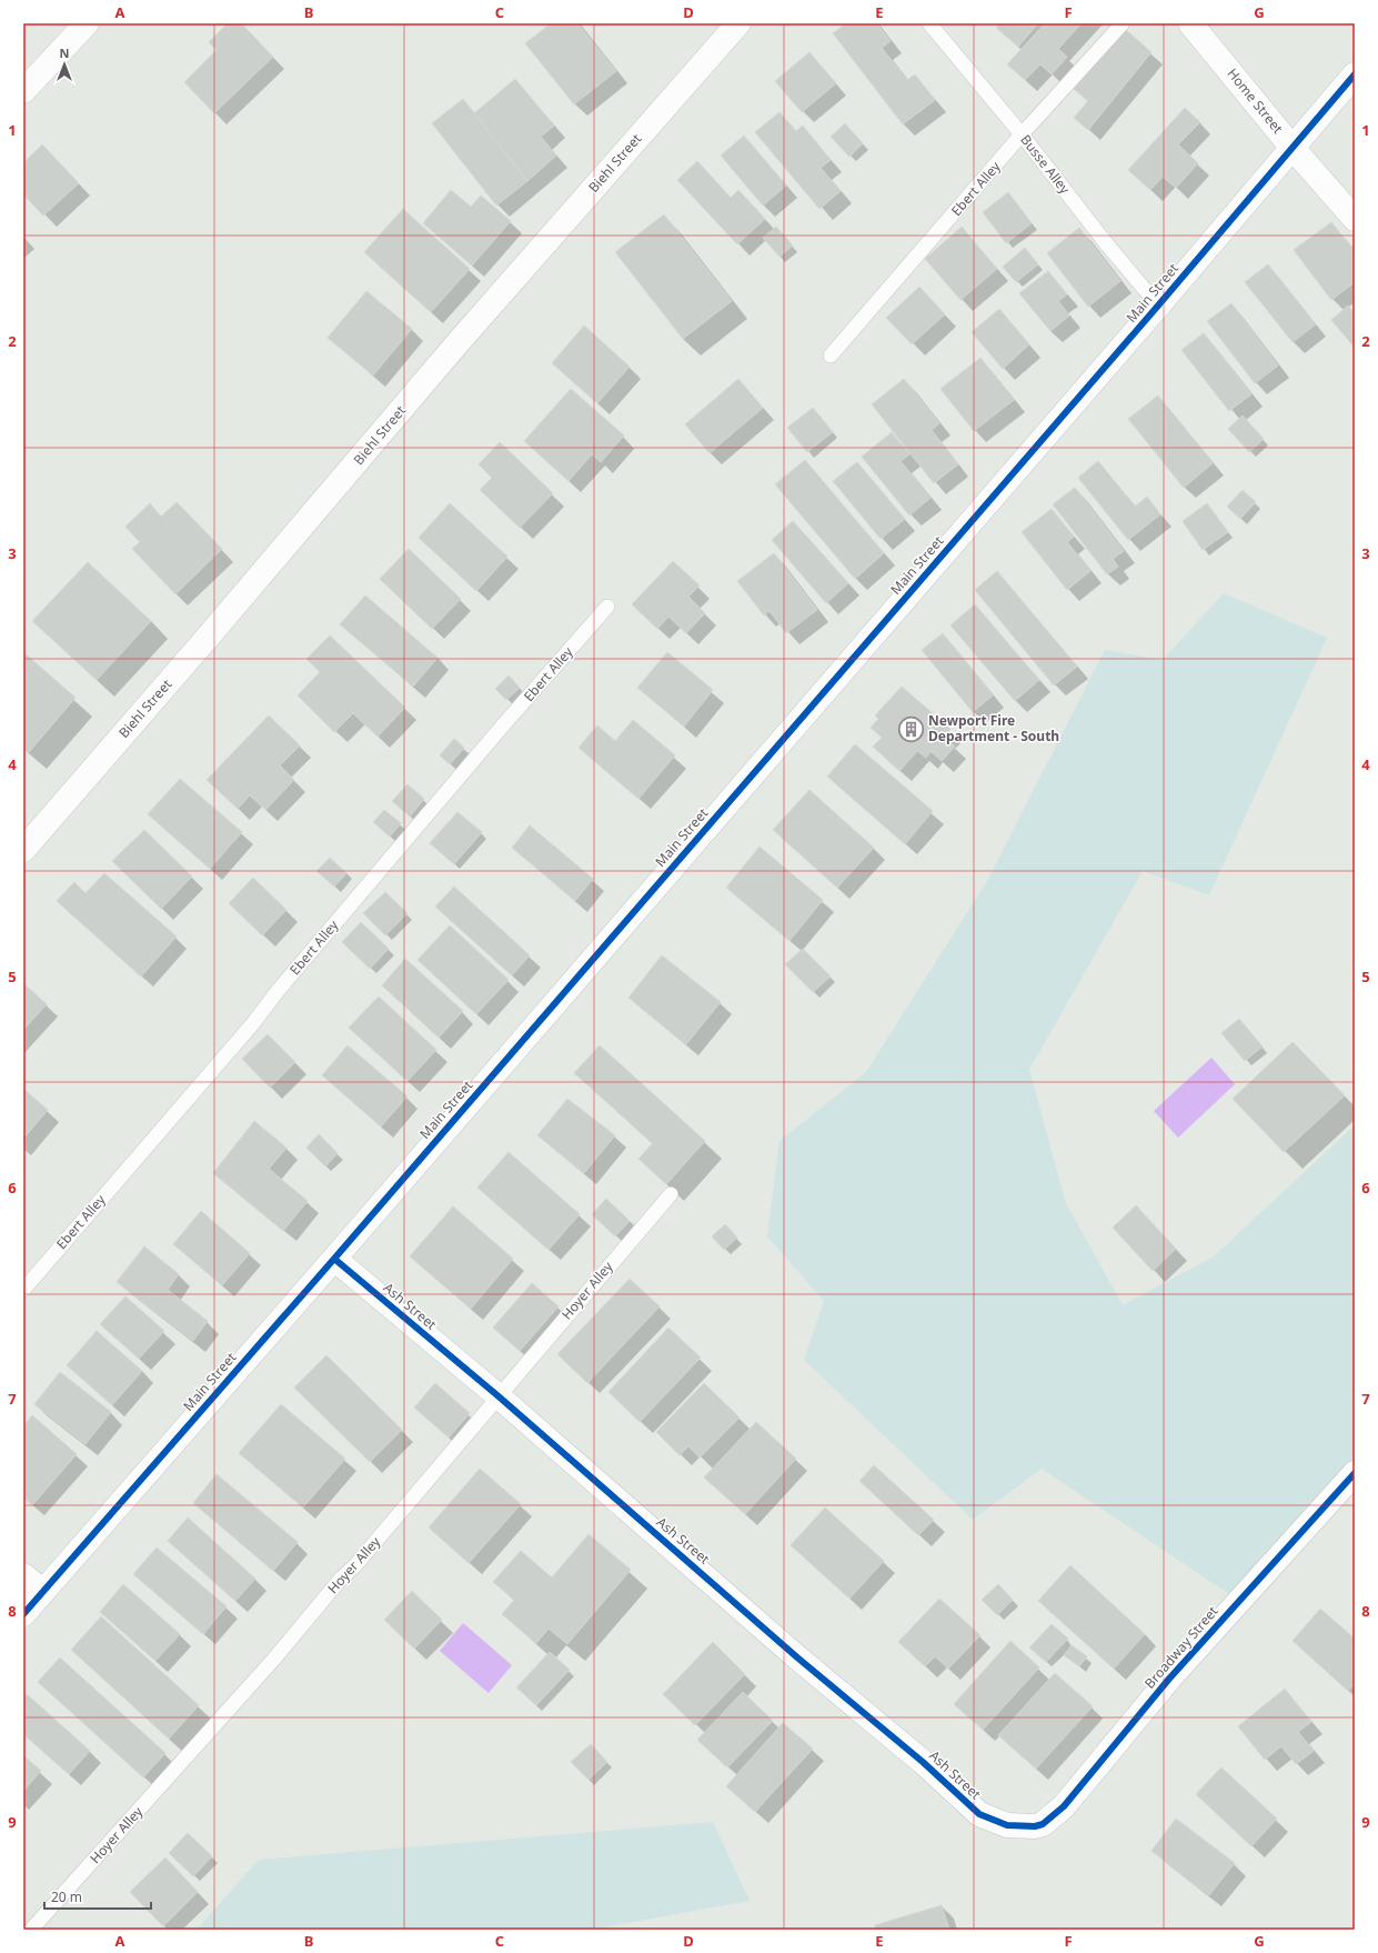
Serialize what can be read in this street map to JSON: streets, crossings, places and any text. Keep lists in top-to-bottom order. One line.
{"streets":{"street":["Home Street","Biehl Street","Main Street","Ash Street","Broadway Street"],"lane":["Busse Alley","Ebert Alley","Hoyer Alley"]},"crossings":[["Home Street","Main Street"],["Busse Alley","Ebert Alley"],["Busse Alley","Main Street"],["Main Street","Ash Street"],["Hoyer Alley","Ash Street"],["Ash Street","Broadway Street"]],"places":{"building":["Newport Fire Department - South"]},"scale_bar":"20 m","north":"top","grid":{"columns":["A","B","C","D","E","F","G"],"rows":["1","2","3","4","5","6","7","8","9"]}}
